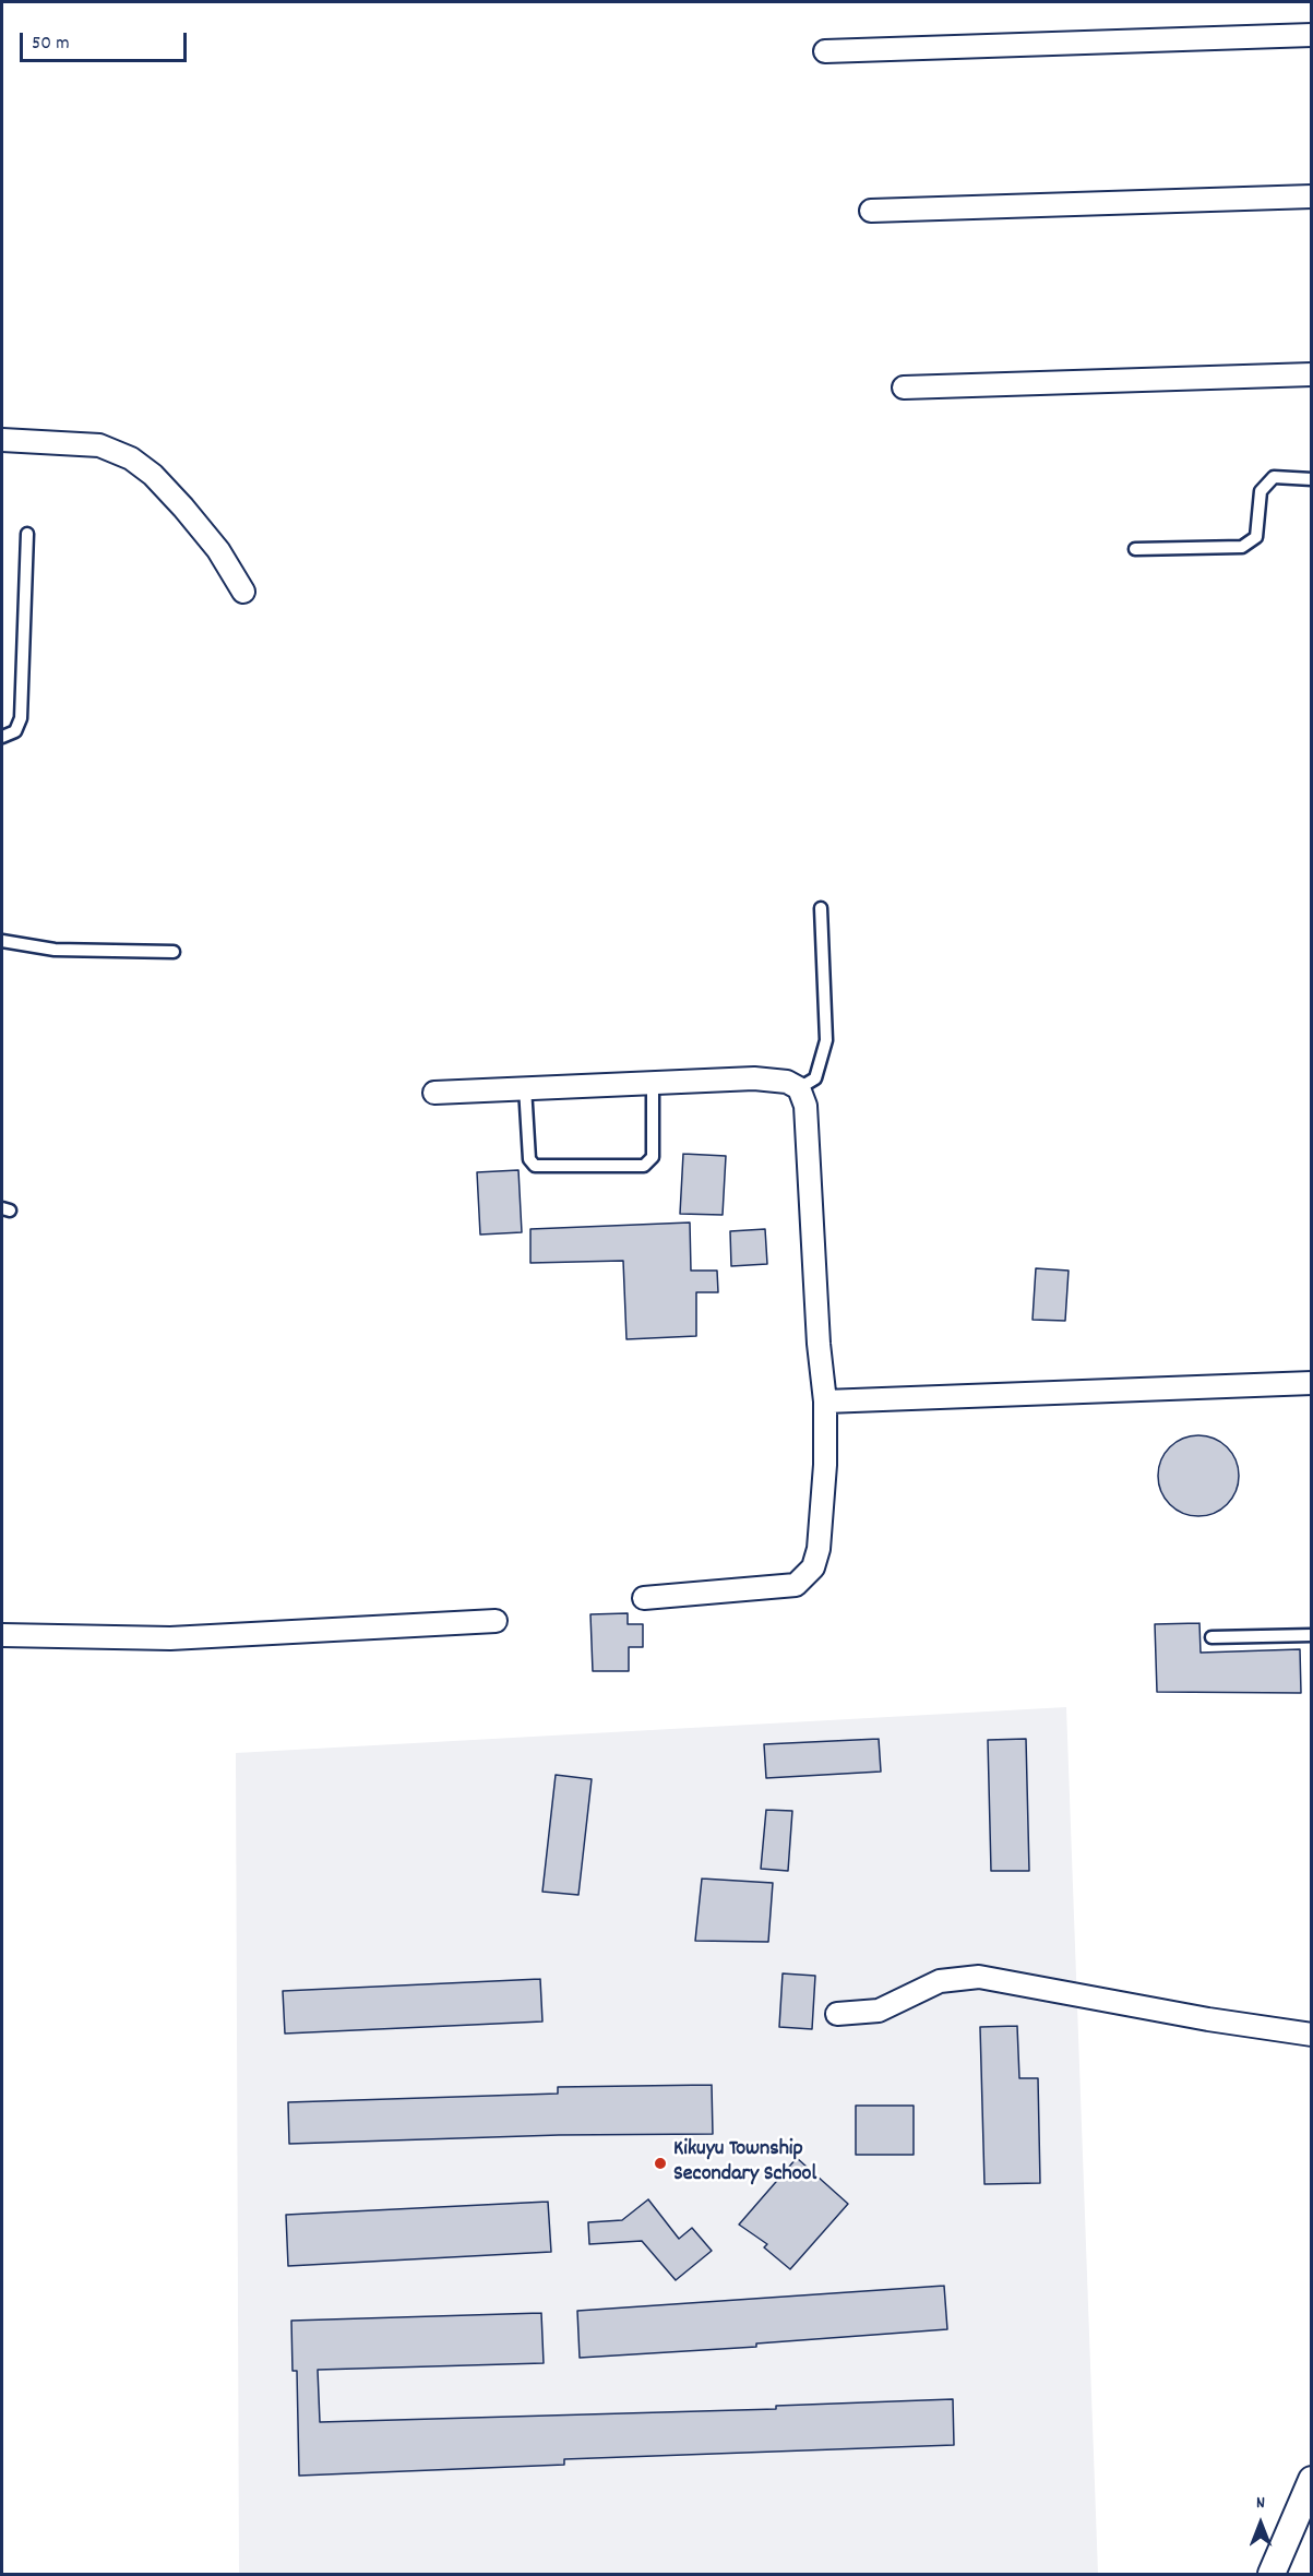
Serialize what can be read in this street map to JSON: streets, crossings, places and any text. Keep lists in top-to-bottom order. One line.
{"places":["Kikuyu Township Secondary School"],"scale_bar":"50 m","north":"top"}
